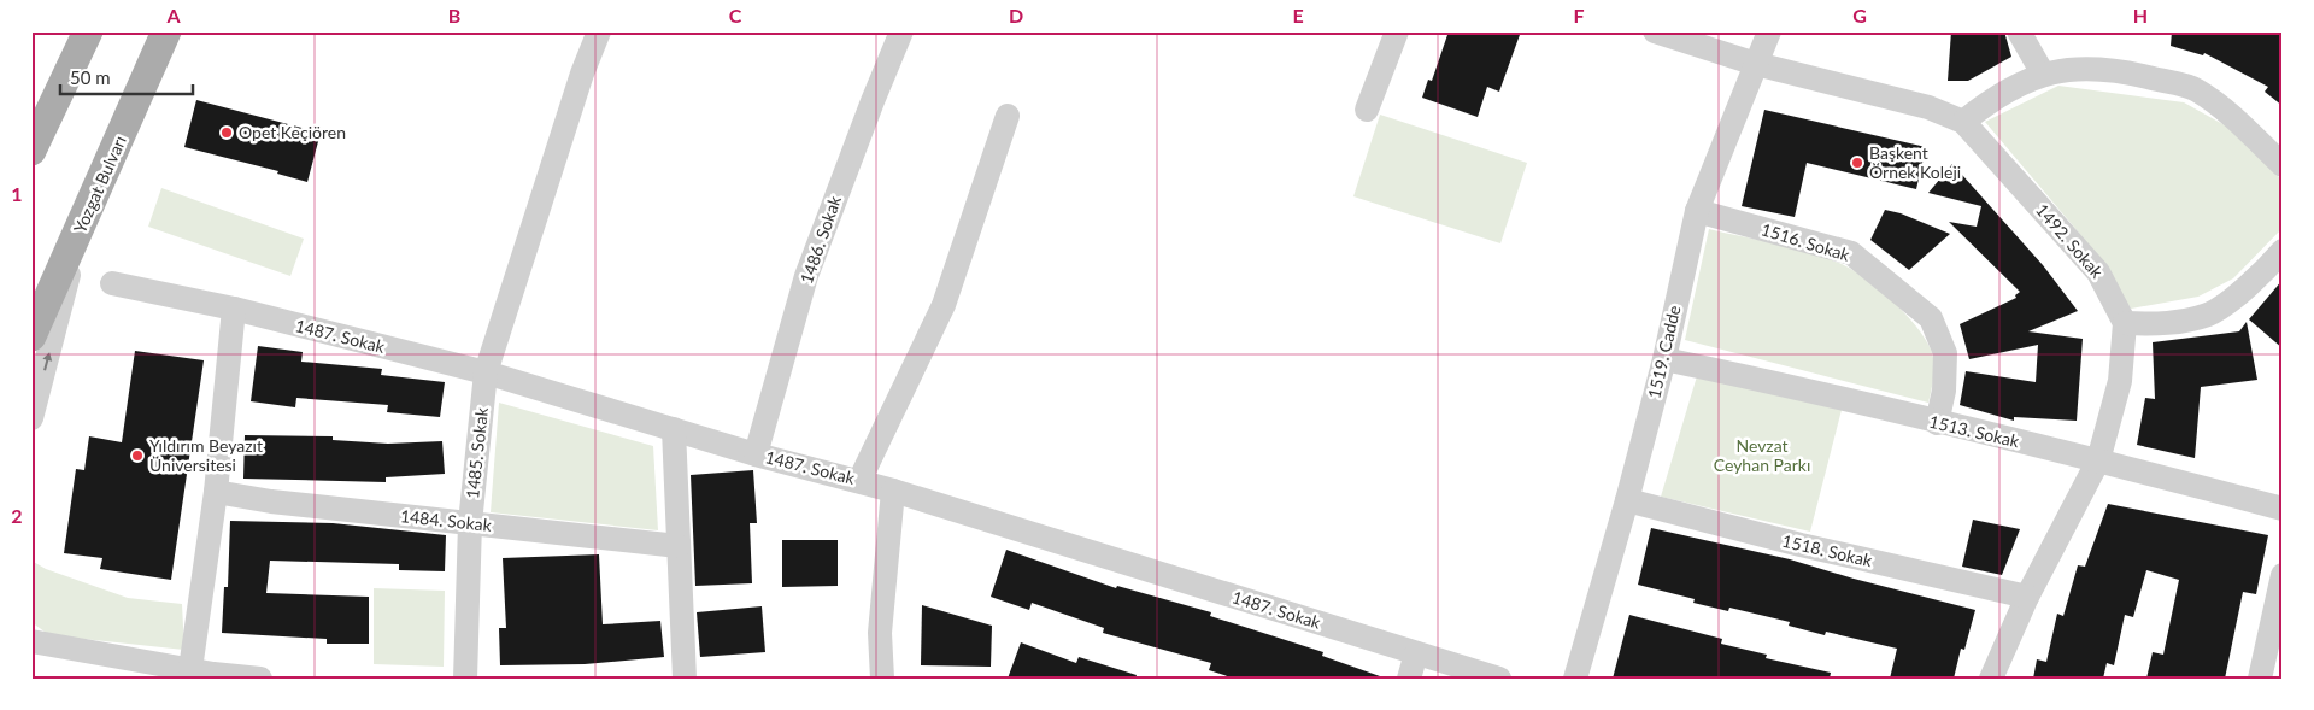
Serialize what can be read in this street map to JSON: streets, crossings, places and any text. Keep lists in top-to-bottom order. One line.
{"streets":{"main road":["Yozgat Bulvarı"],"street":["1486. Sokak","1492. Sokak","1516. Sokak","1487. Sokak","1519. Cadde","1513. Sokak","1485. Sokak","1484. Sokak","1518. Sokak"]},"crossings":[["1486. Sokak","1487. Sokak"],["1492. Sokak","1519. Cadde"],["1516. Sokak","1519. Cadde"],["1516. Sokak","1513. Sokak"],["1487. Sokak","1485. Sokak"],["1519. Cadde","1513. Sokak"],["1519. Cadde","1518. Sokak"],["1485. Sokak","1484. Sokak"]],"parks":["Nevzat Ceyhan Parkı"],"places":["Opet Keçiören","Başkent Örnek Koleji","Yıldırım Beyazıt Üniversitesi"],"scale_bar":"50 m","grid":{"columns":["A","B","C","D","E","F","G","H"],"rows":["1","2"]}}
